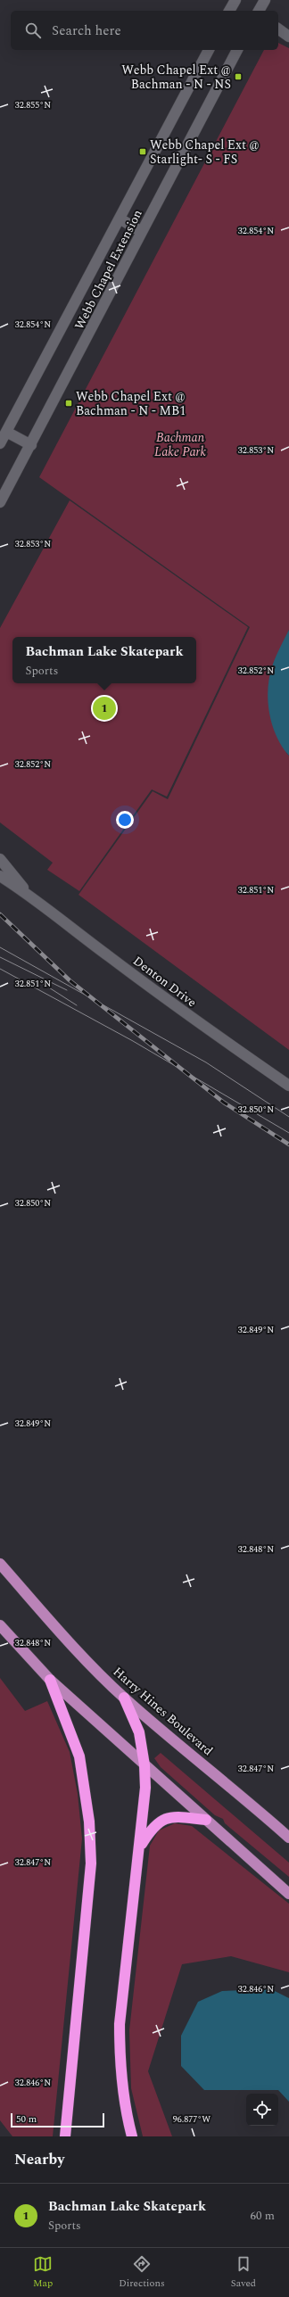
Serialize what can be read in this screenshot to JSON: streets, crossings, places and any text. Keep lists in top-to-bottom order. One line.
{"streets":{"main road":["Webb Chapel Extension","Denton Drive","Harry Hines Boulevard"]},"parks":["Bachman Lake Park"],"places":{"transit":["Webb Chapel Ext @ Bachman - N - NS","Webb Chapel Ext @ Starlight- S - FS","Webb Chapel Ext @ Bachman - N - MB1"]},"scale_bar":"50 m","page":{"search":"Search here","popup":["Bachman Lake Skatepark","Sports"],"pins":"1","scale":"50 m","heading":"Nearby","list":[{"mark":"1","name":"Bachman Lake Skatepark","note":"Sports","value":"60 m"}],"nav":["Map","Directions","Saved"]},"coordinates":["32.855°N","32.854°N","32.853°N","32.852°N","32.851°N","32.850°N","32.849°N","32.848°N","32.847°N","32.846°N","96.877°W"]}
